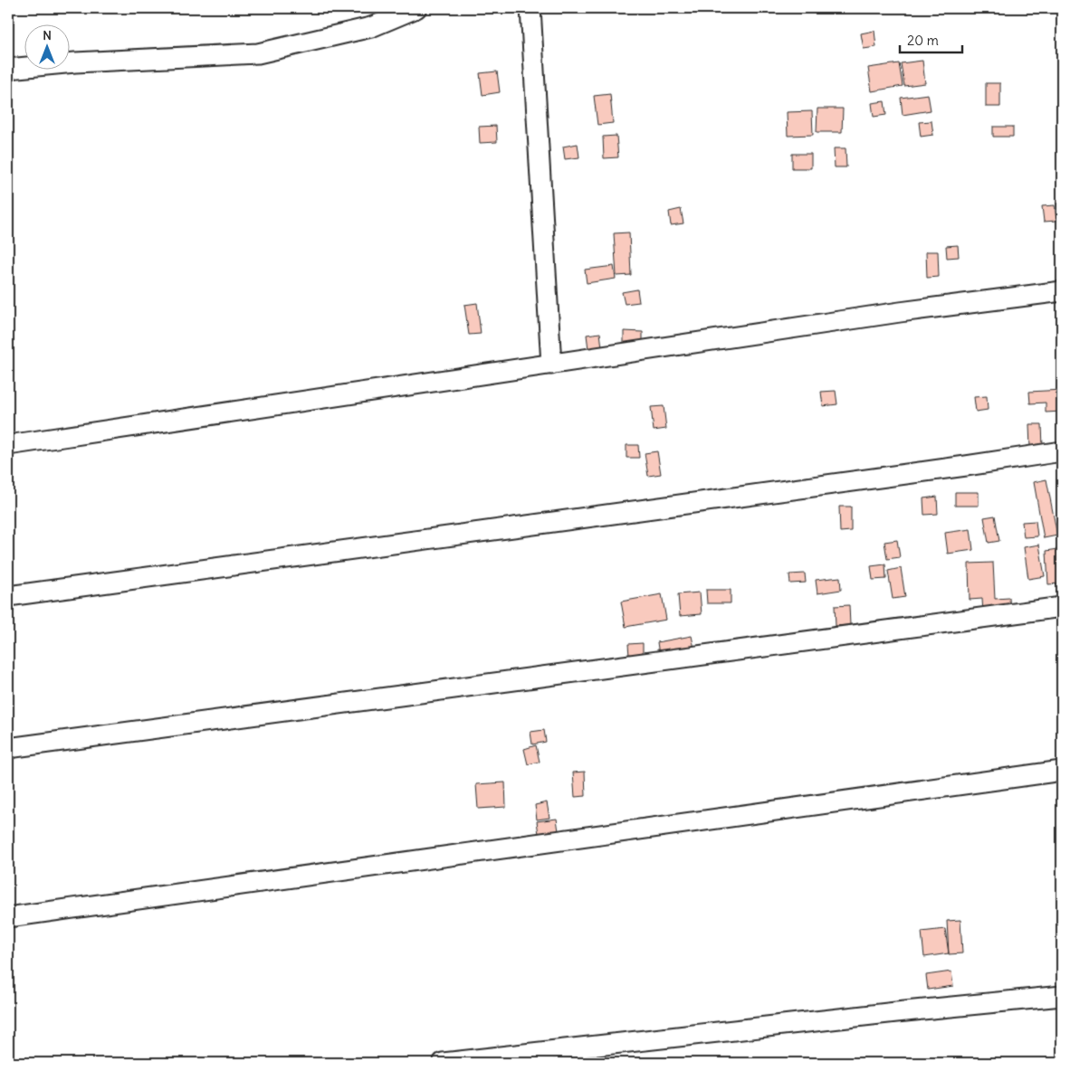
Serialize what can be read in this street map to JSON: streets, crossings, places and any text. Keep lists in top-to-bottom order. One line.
{"scale_bar":"20 m","north":"top"}
